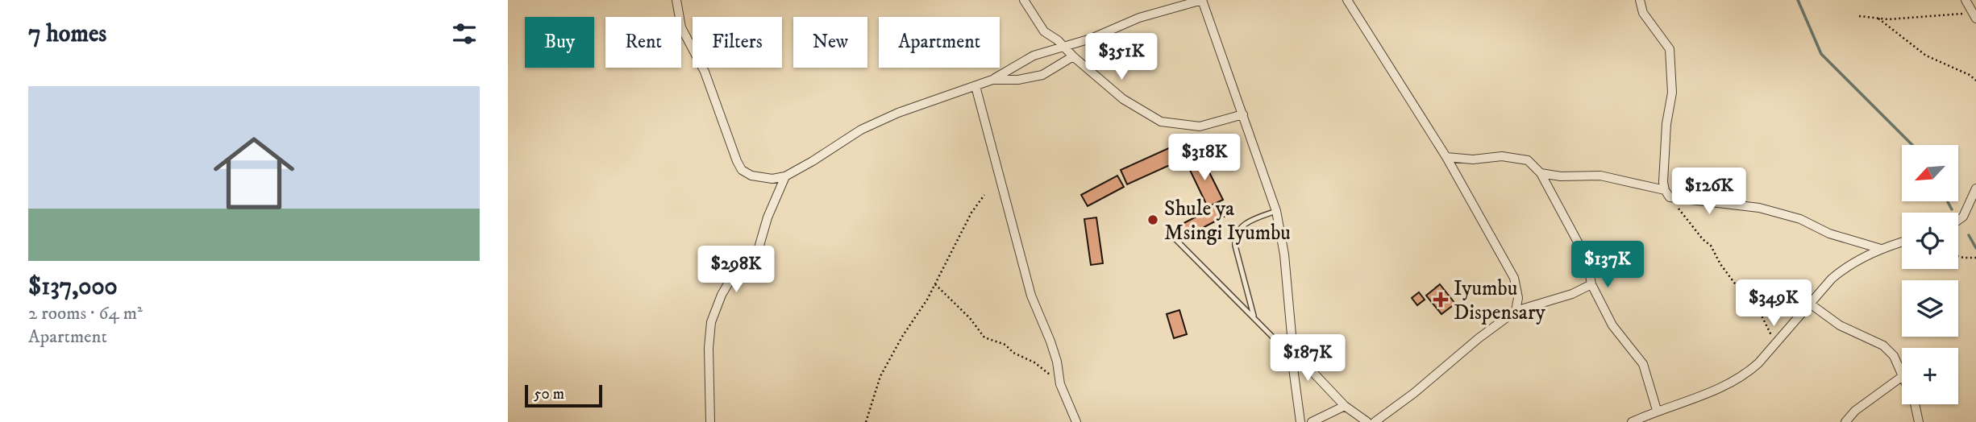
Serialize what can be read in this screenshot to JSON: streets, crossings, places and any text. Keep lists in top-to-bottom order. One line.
{"places":{"other":["Shule ya Msingi Iyumbu"],"health":["Iyumbu Dispensary"]},"scale_bar":"50 m","north":"bottom left","page":{"heading":"7 homes","chip":["Buy","Rent","Filters","New","Apartment"],"price":["$351K","$318K","$126K","$137K","$298K","$349K","$187K"],"list":[{"name":"$137,000","note":"2 rooms · 64 m² · Apartment"}],"map_buttons":"+","scale":"50 m"}}
